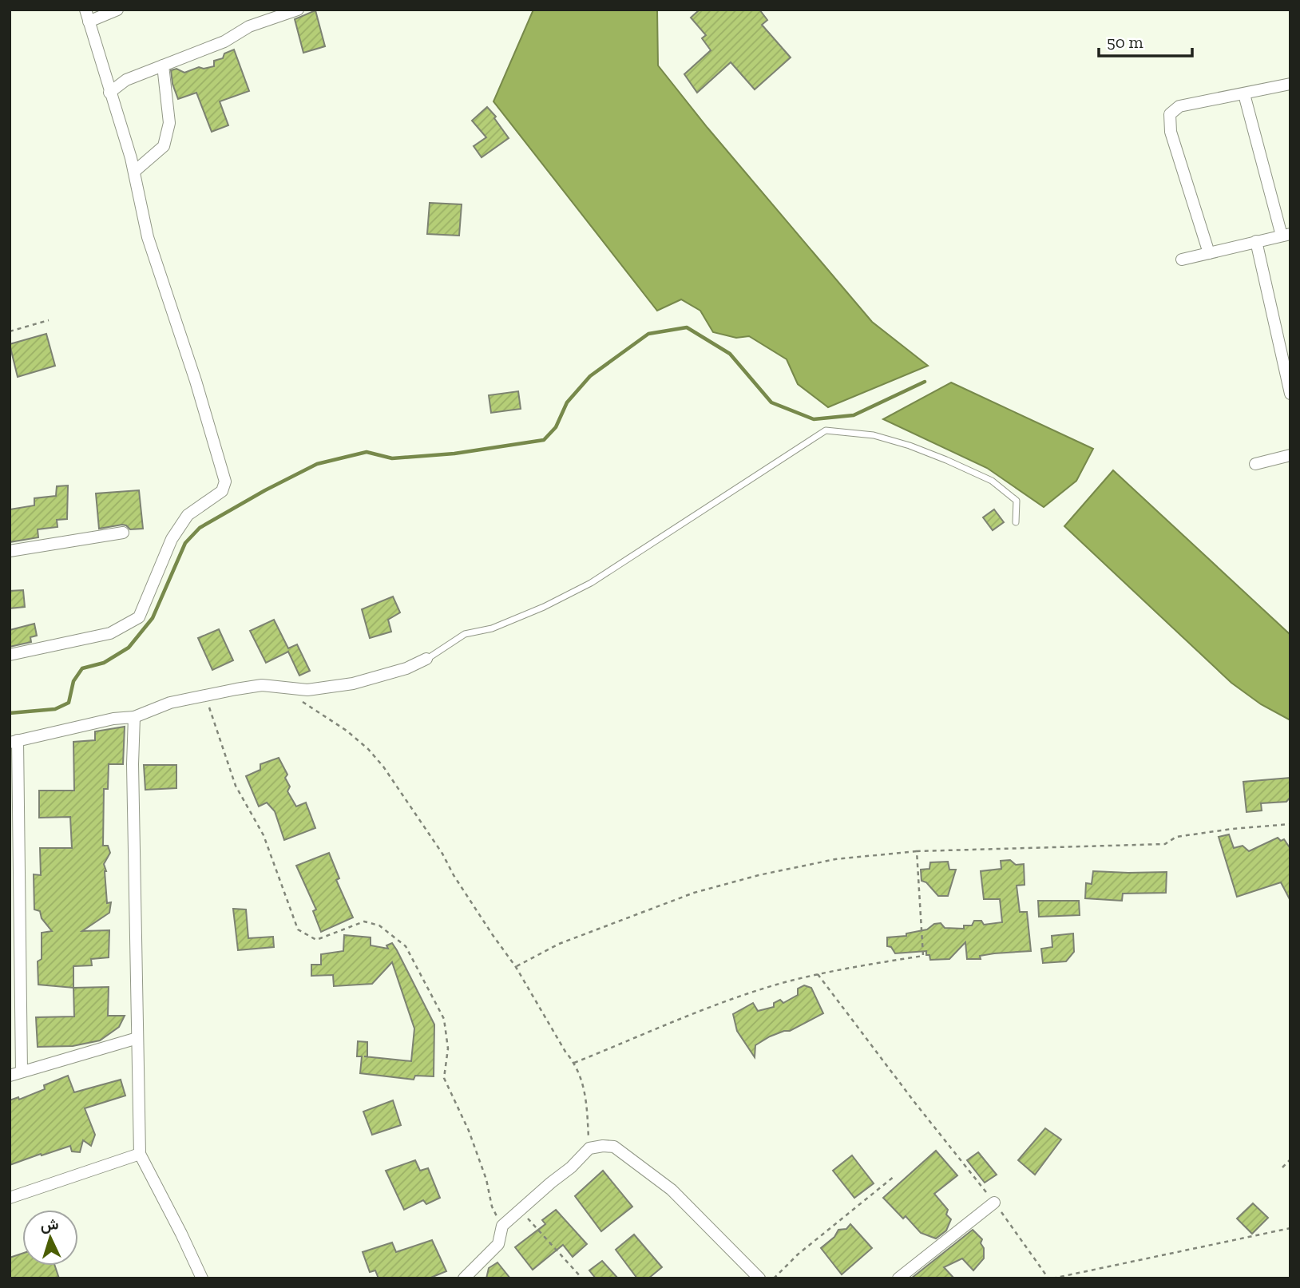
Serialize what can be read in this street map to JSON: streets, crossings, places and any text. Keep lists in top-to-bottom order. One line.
{"scale_bar":"50 m","north":"top"}
